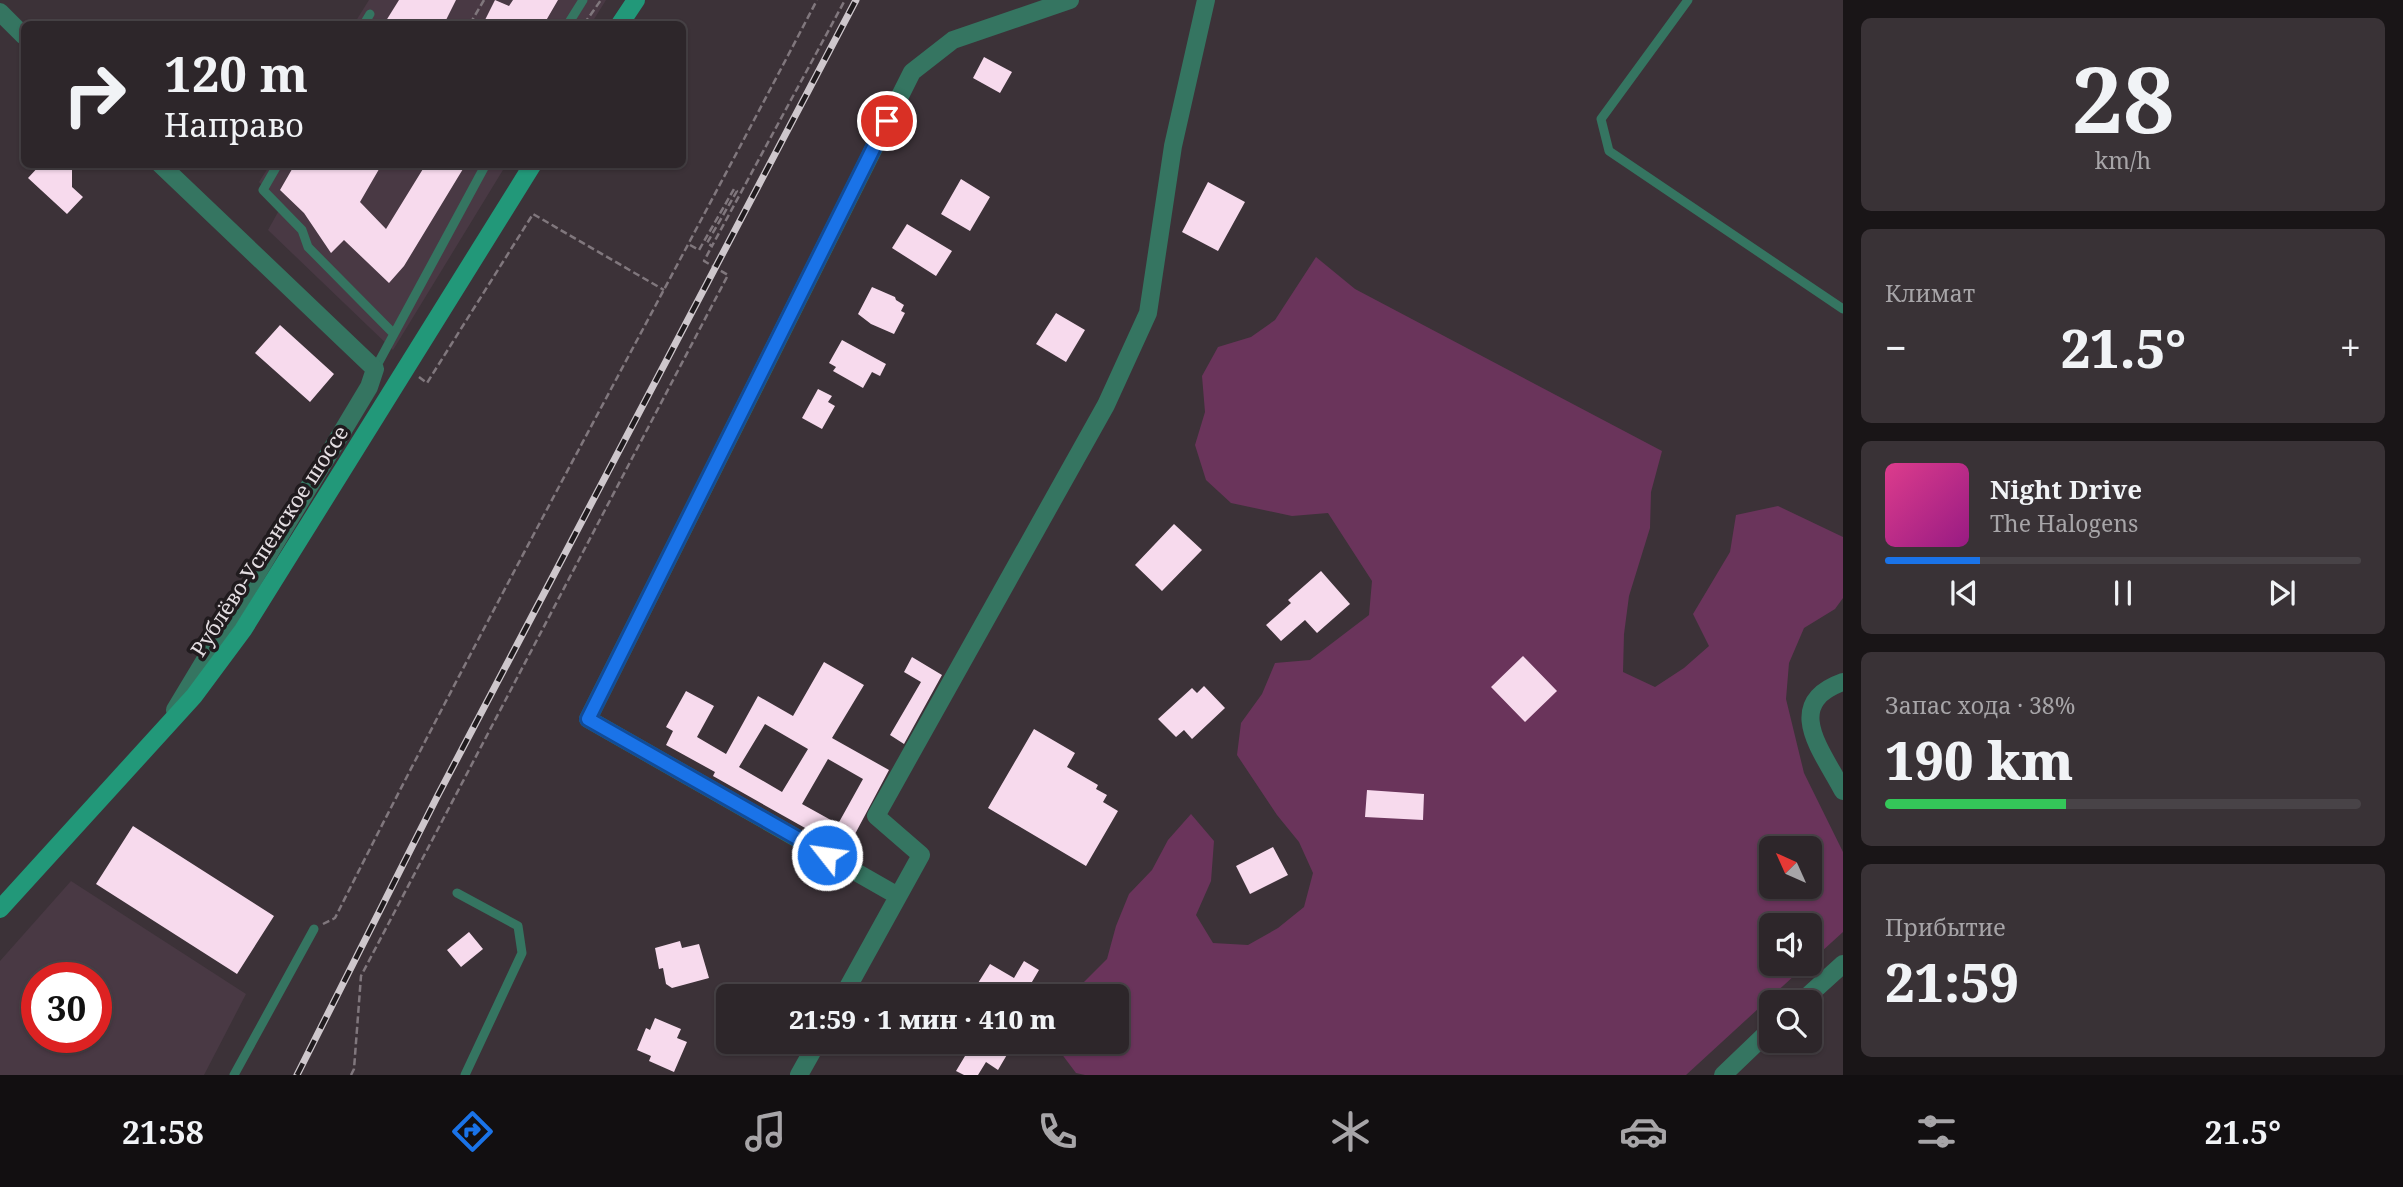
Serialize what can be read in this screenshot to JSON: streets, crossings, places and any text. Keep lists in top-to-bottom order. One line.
{"streets":{"main road":["Рублёво-Успенское шоссе"]},"north":"top left","page":{"tile":[["28","km/h"],"Климат",["Запас хода · 38%","190 km"],["Прибытие","21:59"]],"turn":["120 m","Направо"],"heat":["−","21.5°","+"],"song":["Night Drive","The Halogens"],"limit":"30","trip":"21:59 · 1 мин · 410 m","tabs":["21:58","21.5°"]}}
